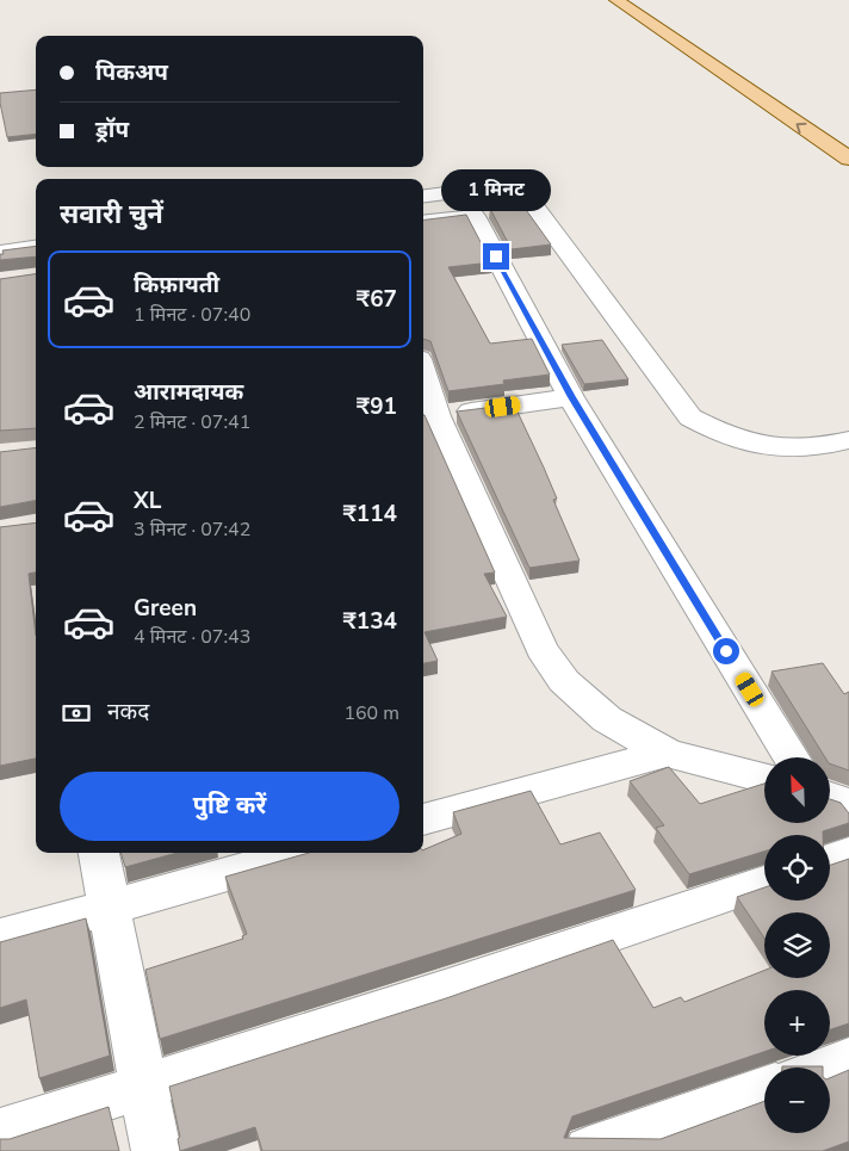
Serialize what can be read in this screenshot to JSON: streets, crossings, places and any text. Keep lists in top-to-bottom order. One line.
{"north":"top left","page":{"banner":["पिकअप","ड्रॉप"],"bubble":"1 मिनट","heading":"सवारी चुनें","list":[{"name":"किफ़ायती","note":"1 मिनट · 07:40","value":"₹67"},{"name":"आरामदायक","note":"2 मिनट · 07:41","value":"₹91"},{"name":"XL","note":"3 मिनट · 07:42","value":"₹114"},{"name":"Green","note":"4 मिनट · 07:43","value":"₹134"}],"pay":["नकद","160 m"],"map_buttons":["+","−"],"buttons":"पुष्टि करें"}}
